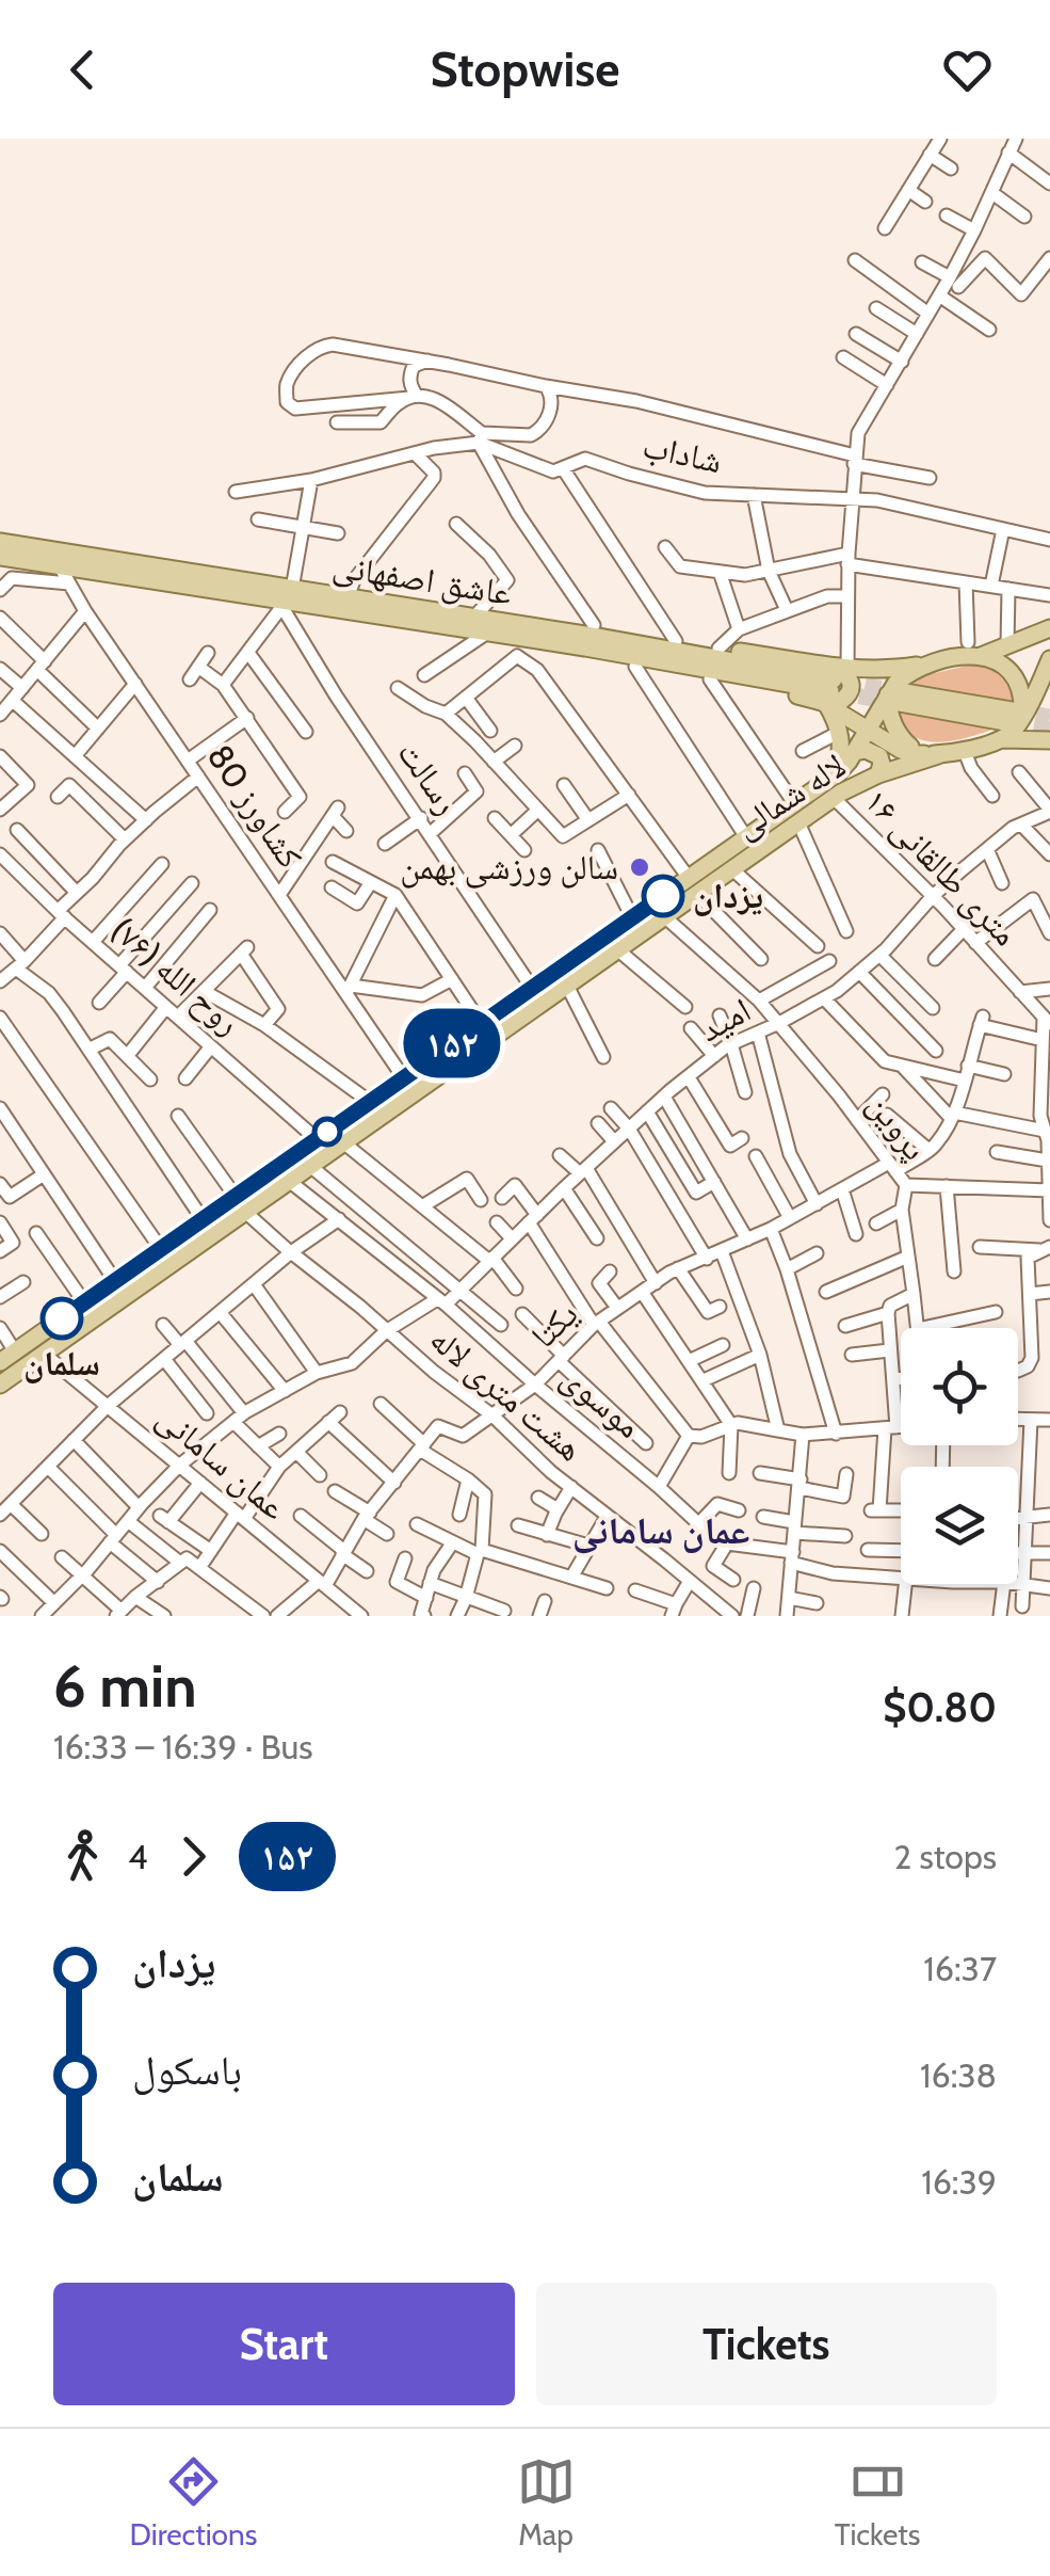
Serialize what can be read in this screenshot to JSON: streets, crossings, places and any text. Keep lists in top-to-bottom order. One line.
{"streets":{"main road":["عاشق اصفهانی","لاله شمالی"],"street":["شاداب","رسالت","کشاورز 80","۱۶ متری طالقانی","روح الله (۷۶)","امید","پروین","یکتا","هشت متری لاله","موسوی","عمان سامانی"]},"crossings":[["عاشق اصفهانی","رسالت"],["عاشق اصفهانی","کشاورز 80"],["رسالت","لاله شمالی"],["لاله شمالی","کشاورز 80"],["لاله شمالی","۱۶ متری طالقانی"],["لاله شمالی","روح الله (۷۶)"],["لاله شمالی","پروین"],["لاله شمالی","هشت متری لاله"],["لاله شمالی","موسوی"],["لاله شمالی","عمان سامانی"],["۱۶ متری طالقانی","امید"],["امید","پروین"],["امید","هشت متری لاله"],["امید","موسوی"],["امید","عمان سامانی"],["پروین","یکتا"],["یکتا","هشت متری لاله"],["یکتا","موسوی"]],"districts":["عمان سامانی"],"places":["سالن ورزشی بهمن","یزدان","سلمان"],"lines":["bus line ۱۵۲"],"page":{"header":"Stopwise","on_map":"۱۵۲","heading":["6 min","16:33 – 16:39 · Bus","$0.80"],"legs":["4","۱۵۲","2 stops"],"list":[{"name":"یزدان","value":"16:37"},{"name":"باسکول","value":"16:38"},{"name":"سلمان","value":"16:39"}],"buttons":["Start","Tickets"],"tabs":["Directions","Map","Tickets"]}}
